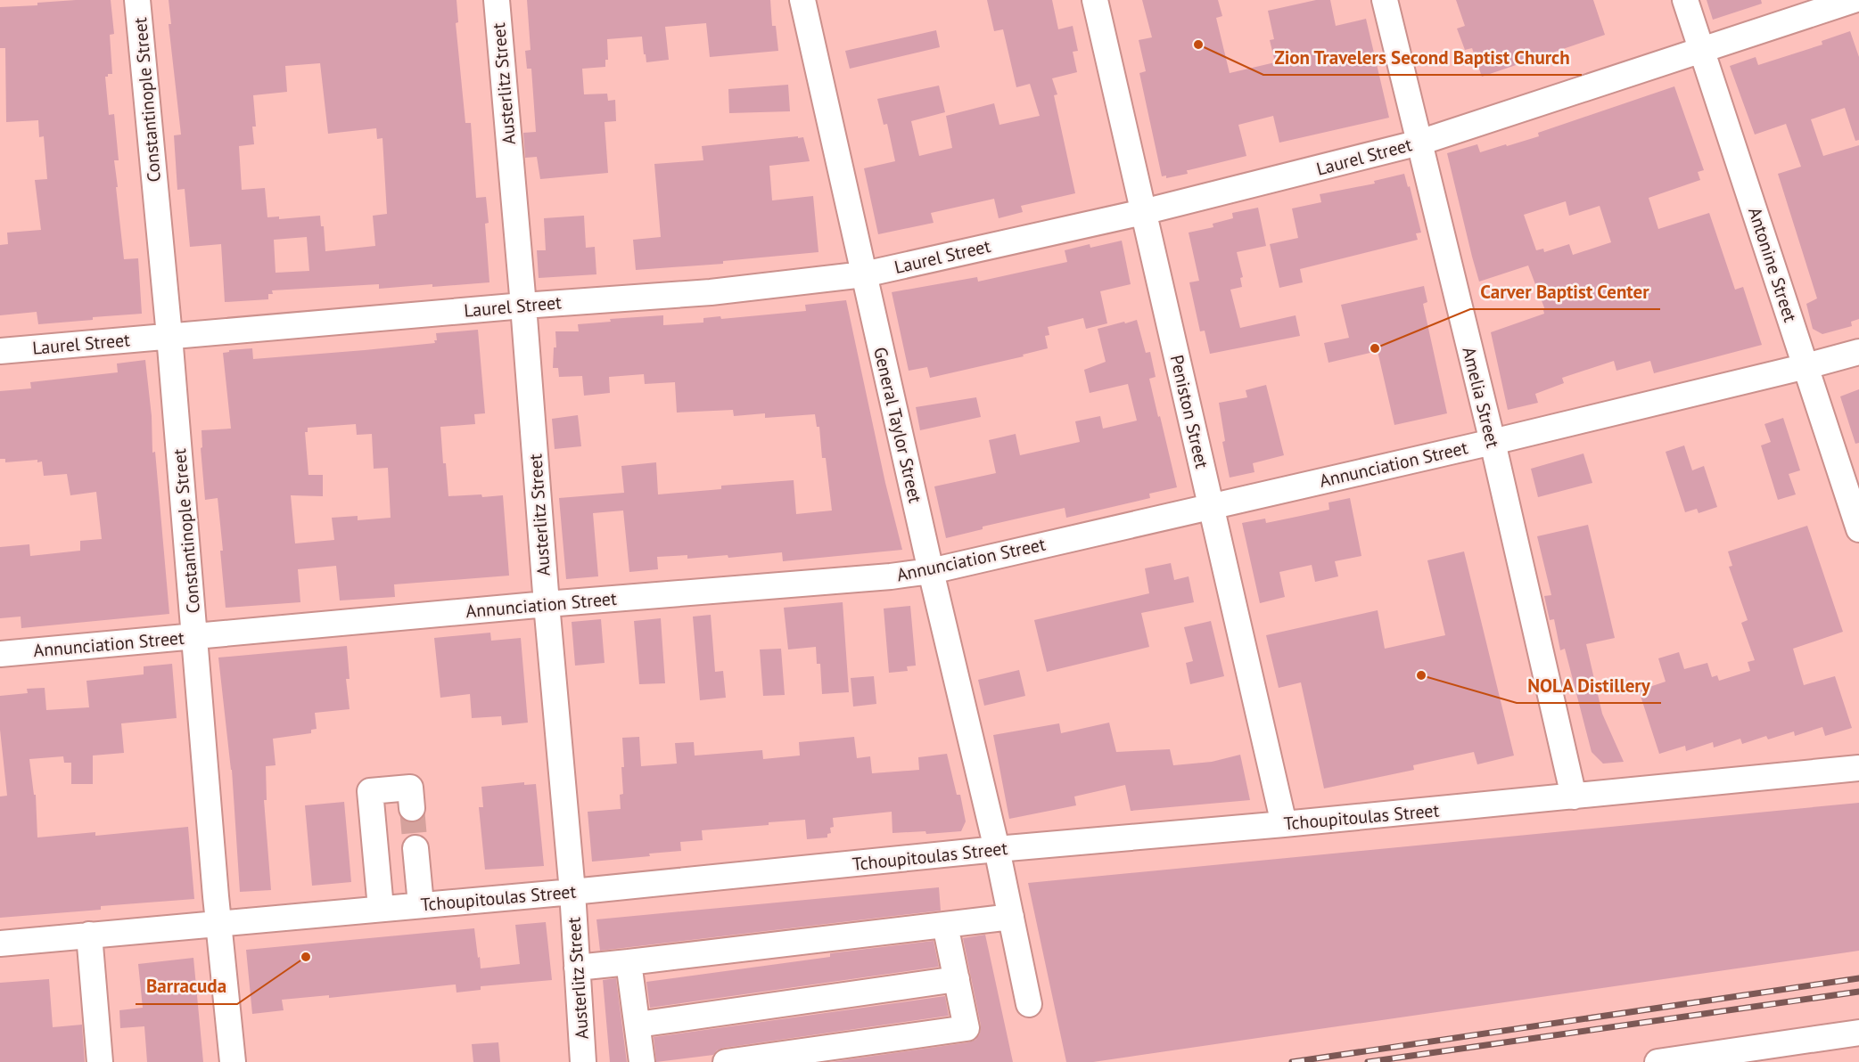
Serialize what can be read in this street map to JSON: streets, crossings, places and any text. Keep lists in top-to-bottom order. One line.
{"streets":{"street":["Austerlitz Street","Constantinople Street","Laurel Street","Antonine Street","Amelia Street","Peniston Street","General Taylor Street","Annunciation Street","Tchoupitoulas Street"]},"crossings":[["Austerlitz Street","Laurel Street"],["Austerlitz Street","Annunciation Street"],["Austerlitz Street","Tchoupitoulas Street"],["Constantinople Street","Laurel Street"],["Constantinople Street","Annunciation Street"],["Constantinople Street","Tchoupitoulas Street"],["Laurel Street","Antonine Street"],["Laurel Street","Amelia Street"],["Laurel Street","Peniston Street"],["Laurel Street","General Taylor Street"],["Antonine Street","Annunciation Street"],["Amelia Street","Annunciation Street"],["Amelia Street","Tchoupitoulas Street"],["Peniston Street","Annunciation Street"],["Peniston Street","Tchoupitoulas Street"],["General Taylor Street","Annunciation Street"],["General Taylor Street","Tchoupitoulas Street"]],"places":["Zion Travelers Second Baptist Church","Carver Baptist Center","NOLA Distillery","Barracuda"]}
